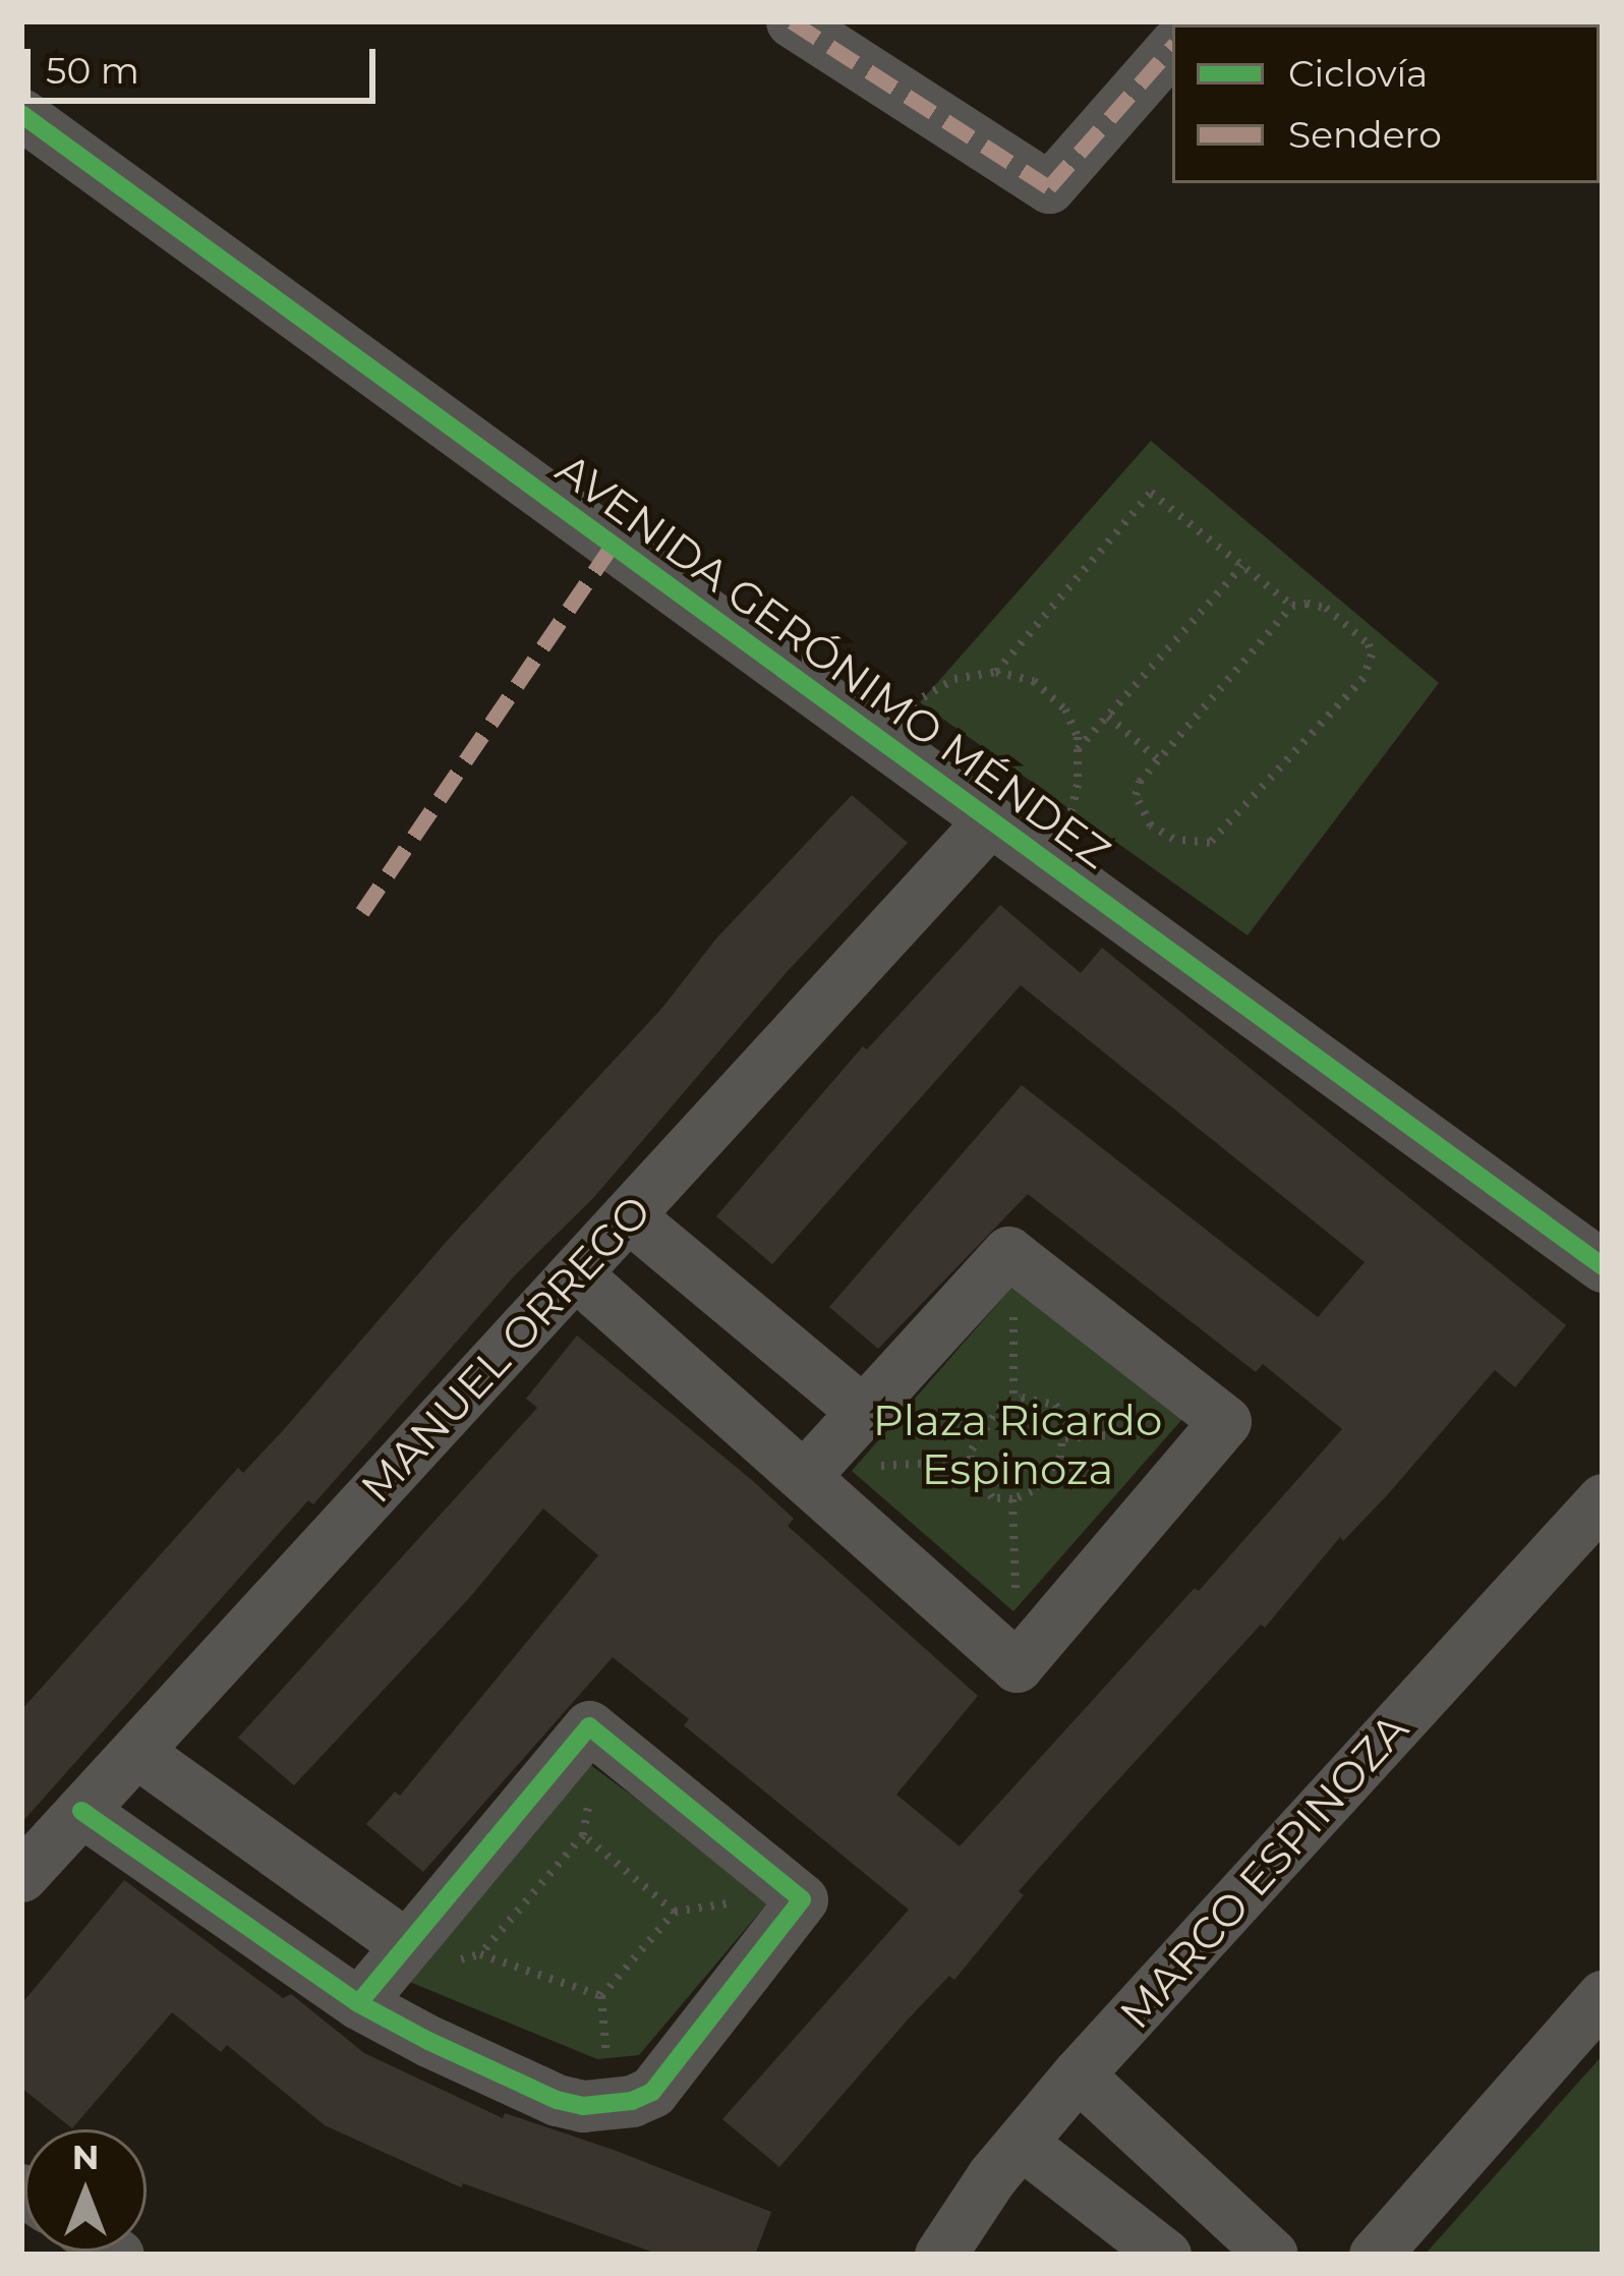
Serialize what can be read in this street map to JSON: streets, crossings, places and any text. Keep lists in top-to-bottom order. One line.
{"streets":{"street":["AVENIDA GERÓNIMO MÉNDEZ","MANUEL ORREGO","MARCO ESPINOZA"]},"crossings":[["AVENIDA GERÓNIMO MÉNDEZ","MANUEL ORREGO"]],"parks":["Plaza Ricardo Espinoza"],"legend":["Ciclovía","Sendero"],"scale_bar":"50 m","north":"top"}
